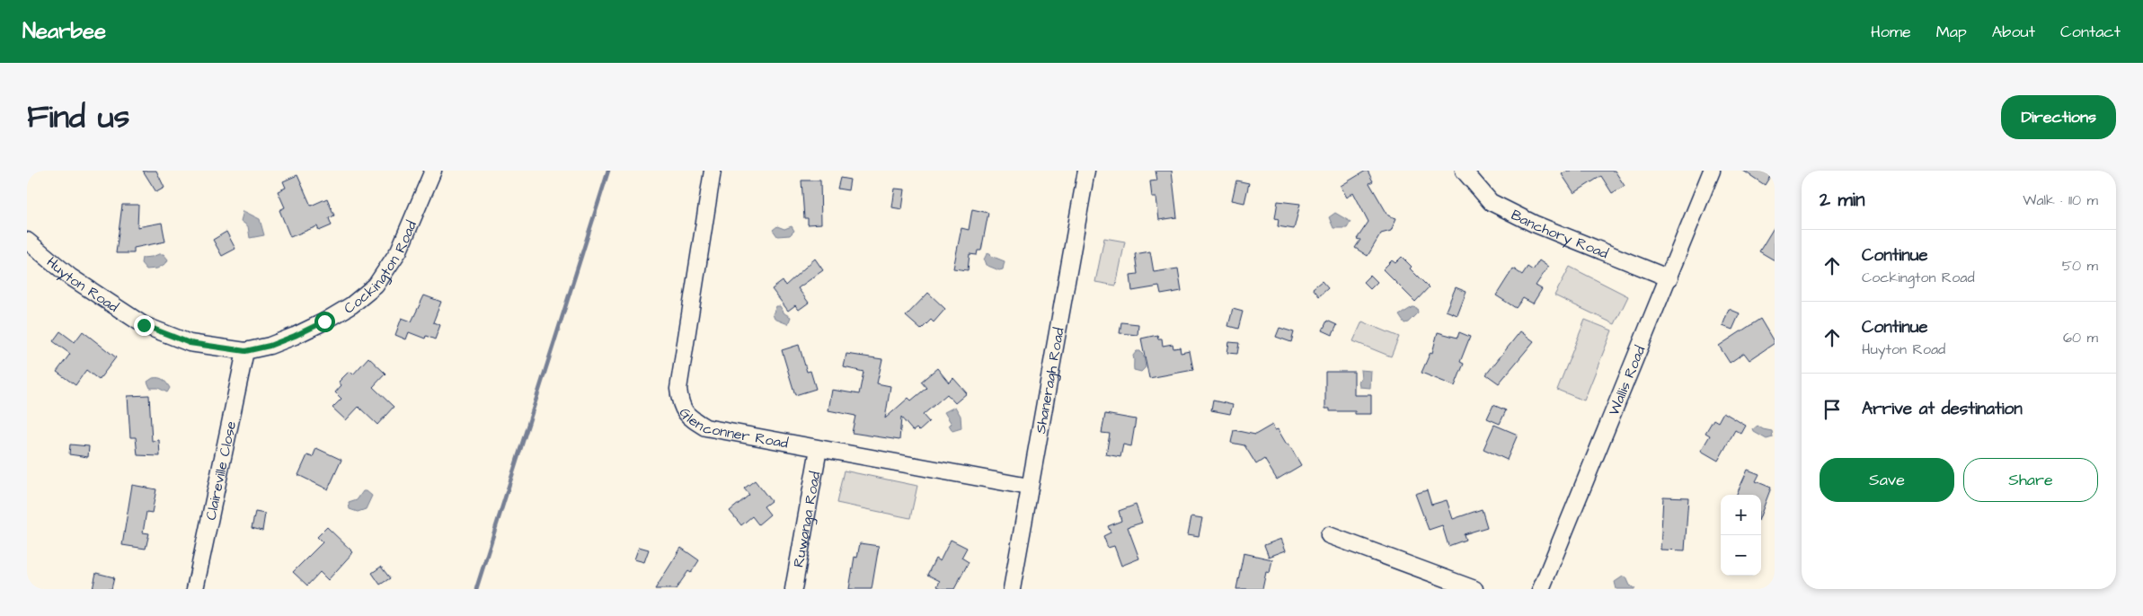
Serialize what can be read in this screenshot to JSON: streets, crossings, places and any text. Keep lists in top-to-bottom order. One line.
{"streets":{"street":["Banchory Road","Cockington Road","Huyton Road","Shaneragh Road","Wallis Road","Glenconner Road","Claireville Close","Ruwanga Road"]},"crossings":[["Banchory Road","Wallis Road"],["Cockington Road","Huyton Road"],["Cockington Road","Claireville Close"],["Huyton Road","Claireville Close"],["Shaneragh Road","Glenconner Road"],["Glenconner Road","Ruwanga Road"]],"page":{"header":"Nearbee","nav":["Home","Map","About","Contact"],"title":"Find us","buttons":["Directions",["Save","Share"]],"heading":["2 min","Walk · 110 m"],"list":[["Continue","Cockington Road","50 m"],["Continue","Huyton Road","60 m"],"Arrive at destination"],"map_buttons":["+","−"]}}
